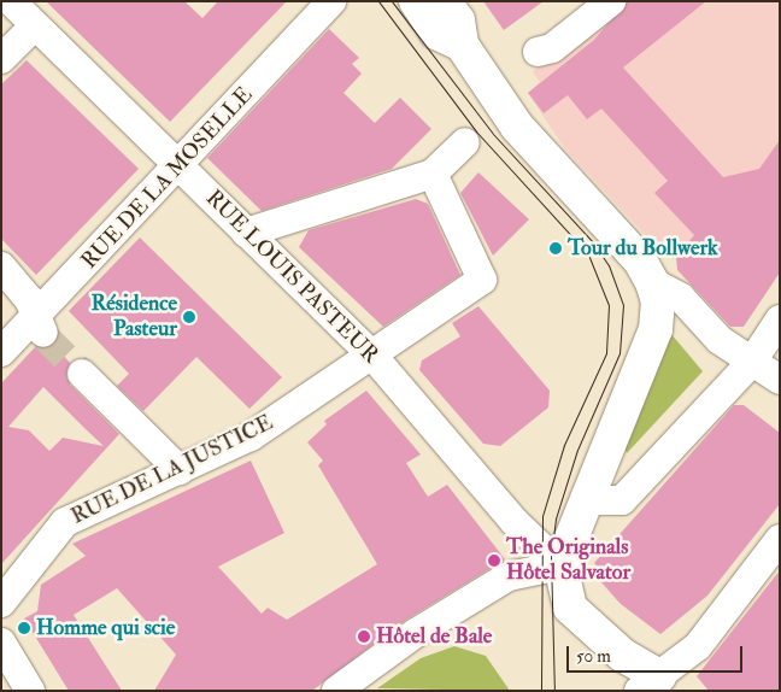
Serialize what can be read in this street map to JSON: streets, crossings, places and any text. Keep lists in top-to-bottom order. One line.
{"streets":{"main road":["RUE LOUIS PASTEUR"],"street":["RUE DE LA MOSELLE","RUE DE LA JUSTICE"]},"crossings":[["RUE DE LA MOSELLE","RUE LOUIS PASTEUR"],["RUE LOUIS PASTEUR","RUE DE LA JUSTICE"]],"places":["Tour du Bollwerk","Résidence Pasteur","The Originals Hôtel Salvator","Homme qui scie","Hôtel de Bale"],"scale_bar":"50 m"}
